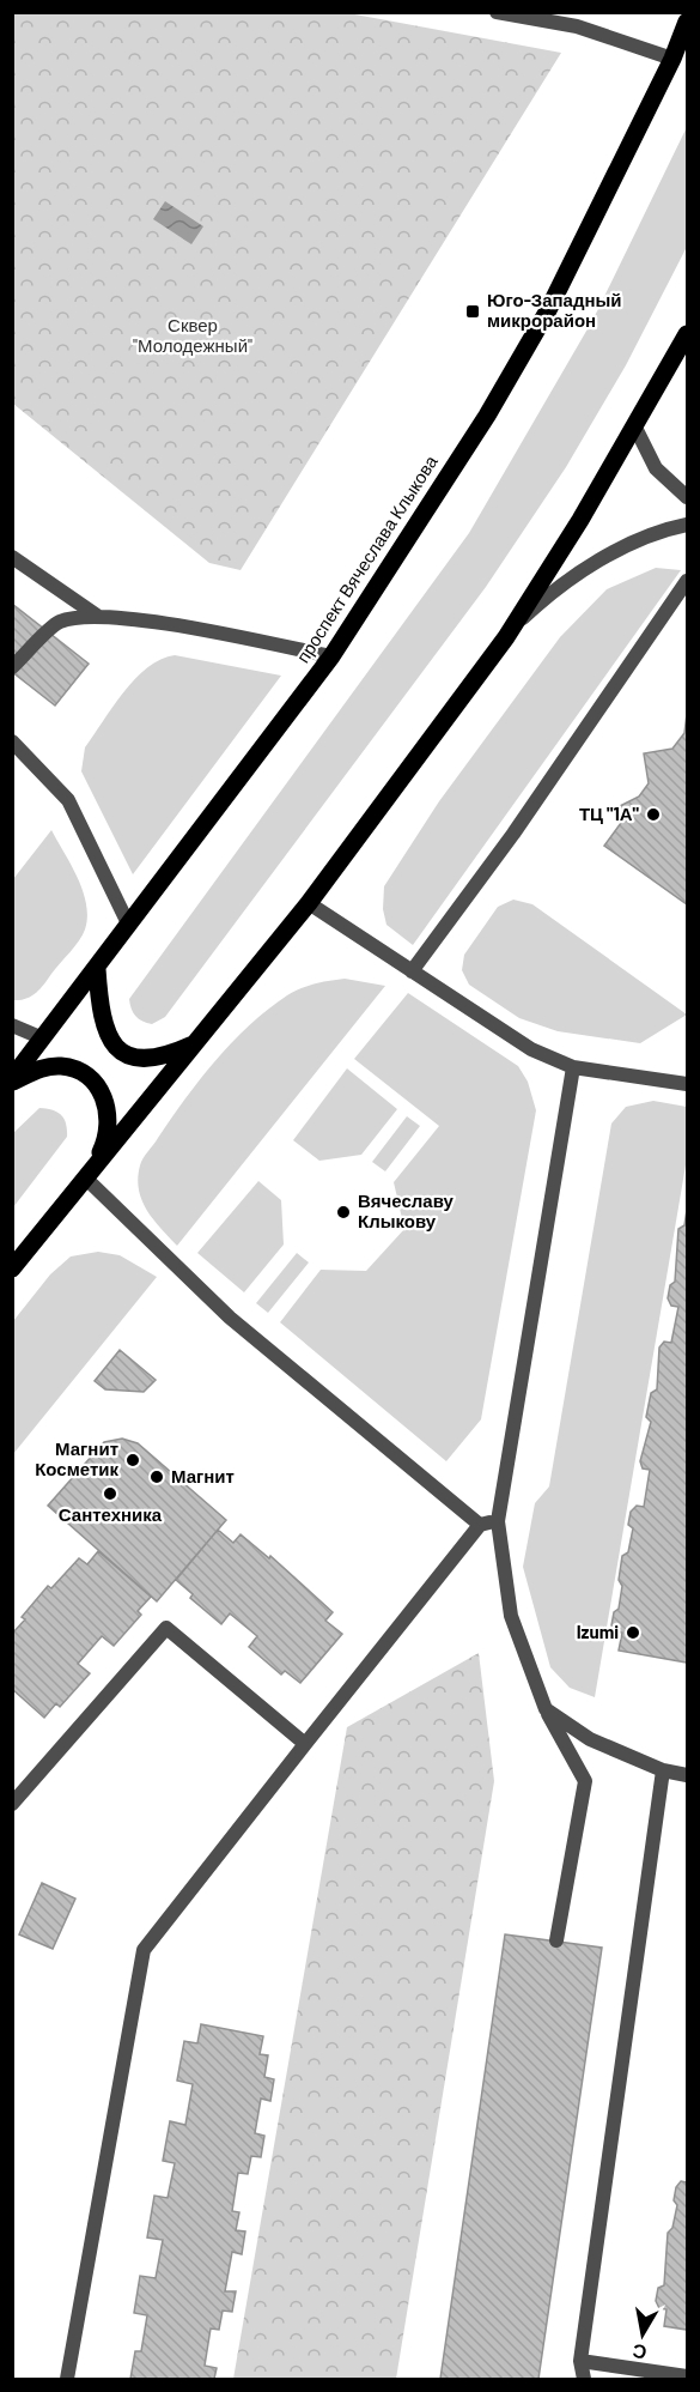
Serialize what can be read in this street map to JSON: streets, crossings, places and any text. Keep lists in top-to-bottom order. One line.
{"streets":{"main road":["проспект Вячеслава Клыкова"]},"parks":["Сквер \"Молодежный\""],"places":{"transit":["Юго-Западный микрорайон"],"other":["ТЦ \"1А\"","Вячеславу Клыкову","Магнит Косметик","Магнит","Сантехника","Izumi"]},"north":"bottom"}
